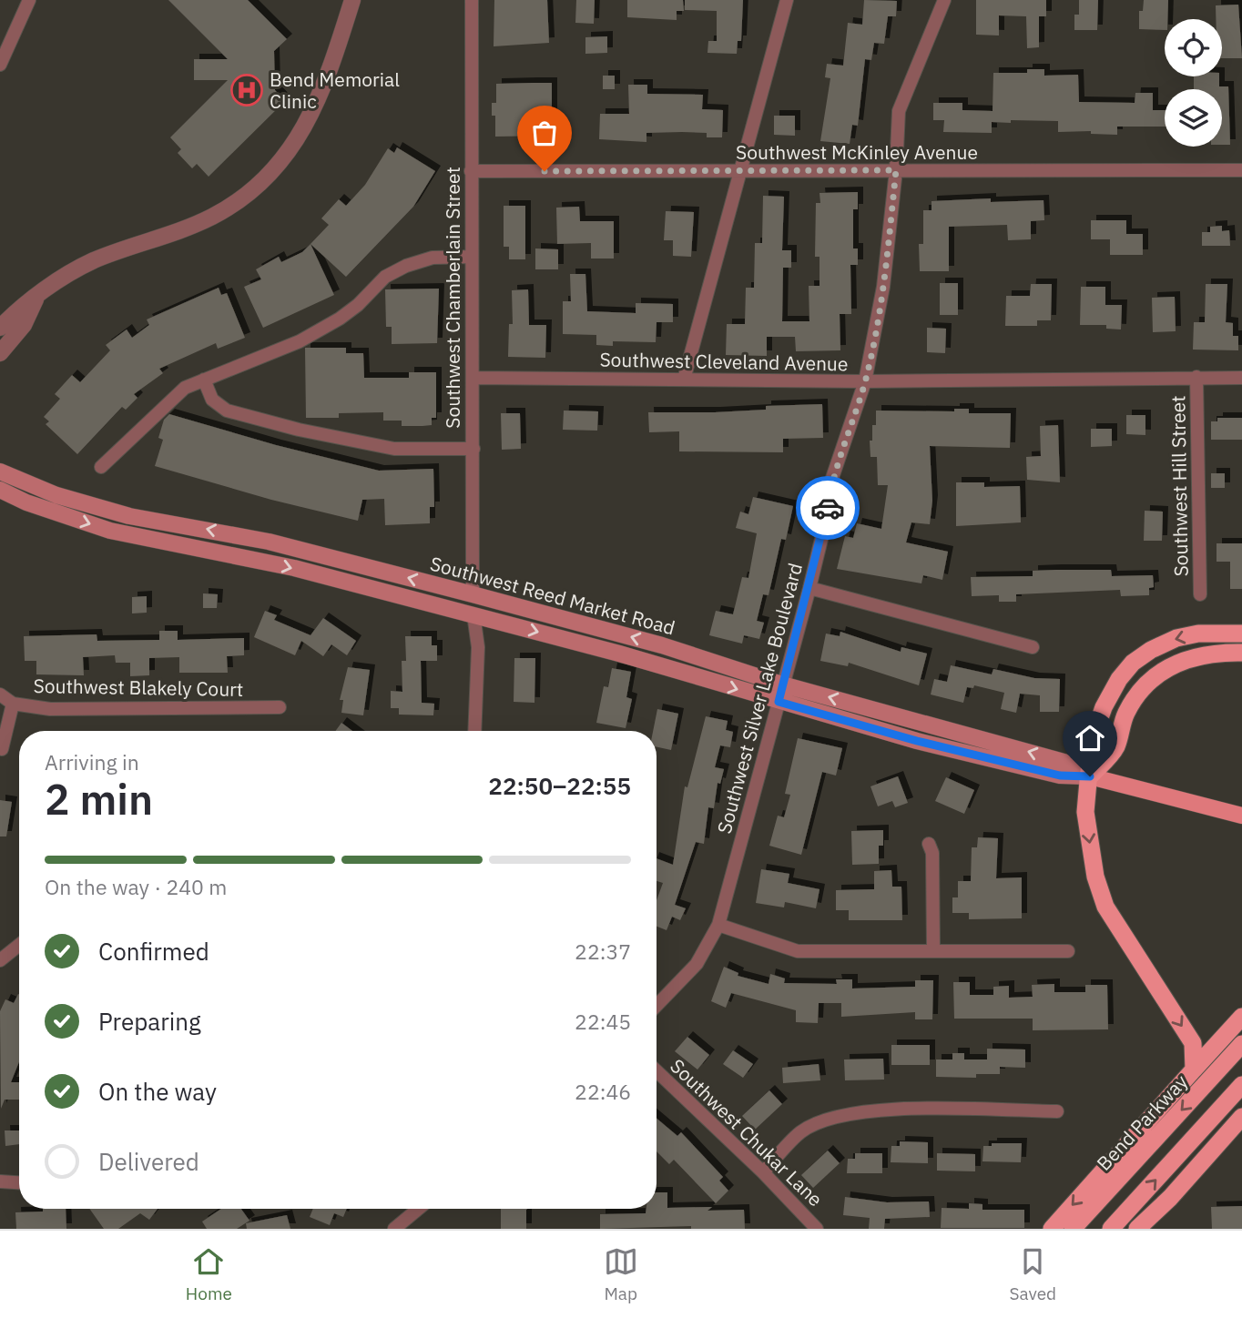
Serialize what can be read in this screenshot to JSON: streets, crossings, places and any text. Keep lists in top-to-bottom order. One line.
{"streets":{"highway":["Bend Parkway"],"main road":["Southwest Reed Market Road"],"street":["Southwest McKinley Avenue","Southwest Chamberlain Street","Southwest Cleveland Avenue","Southwest Hill Street","Southwest Blakely Court","Southwest Silver Lake Boulevard","Southwest Chukar Lane"]},"crossings":[["Southwest McKinley Avenue","Southwest Chamberlain Street"],["Southwest McKinley Avenue","Southwest Silver Lake Boulevard"],["Southwest Chamberlain Street","Southwest Cleveland Avenue"],["Southwest Chamberlain Street","Southwest Reed Market Road"],["Southwest Cleveland Avenue","Southwest Hill Street"],["Southwest Cleveland Avenue","Southwest Silver Lake Boulevard"],["Southwest Reed Market Road","Southwest Silver Lake Boulevard"]],"places":{"hospital":["Bend Memorial Clinic"]},"page":{"heading":["2 min","Arriving in","22:50–22:55"],"bar":"On the way · 240 m","list":[["Confirmed","22:37"],["Preparing","22:45"],["On the way","22:46"],"Delivered"],"tabs":["Home","Map","Saved"]}}
